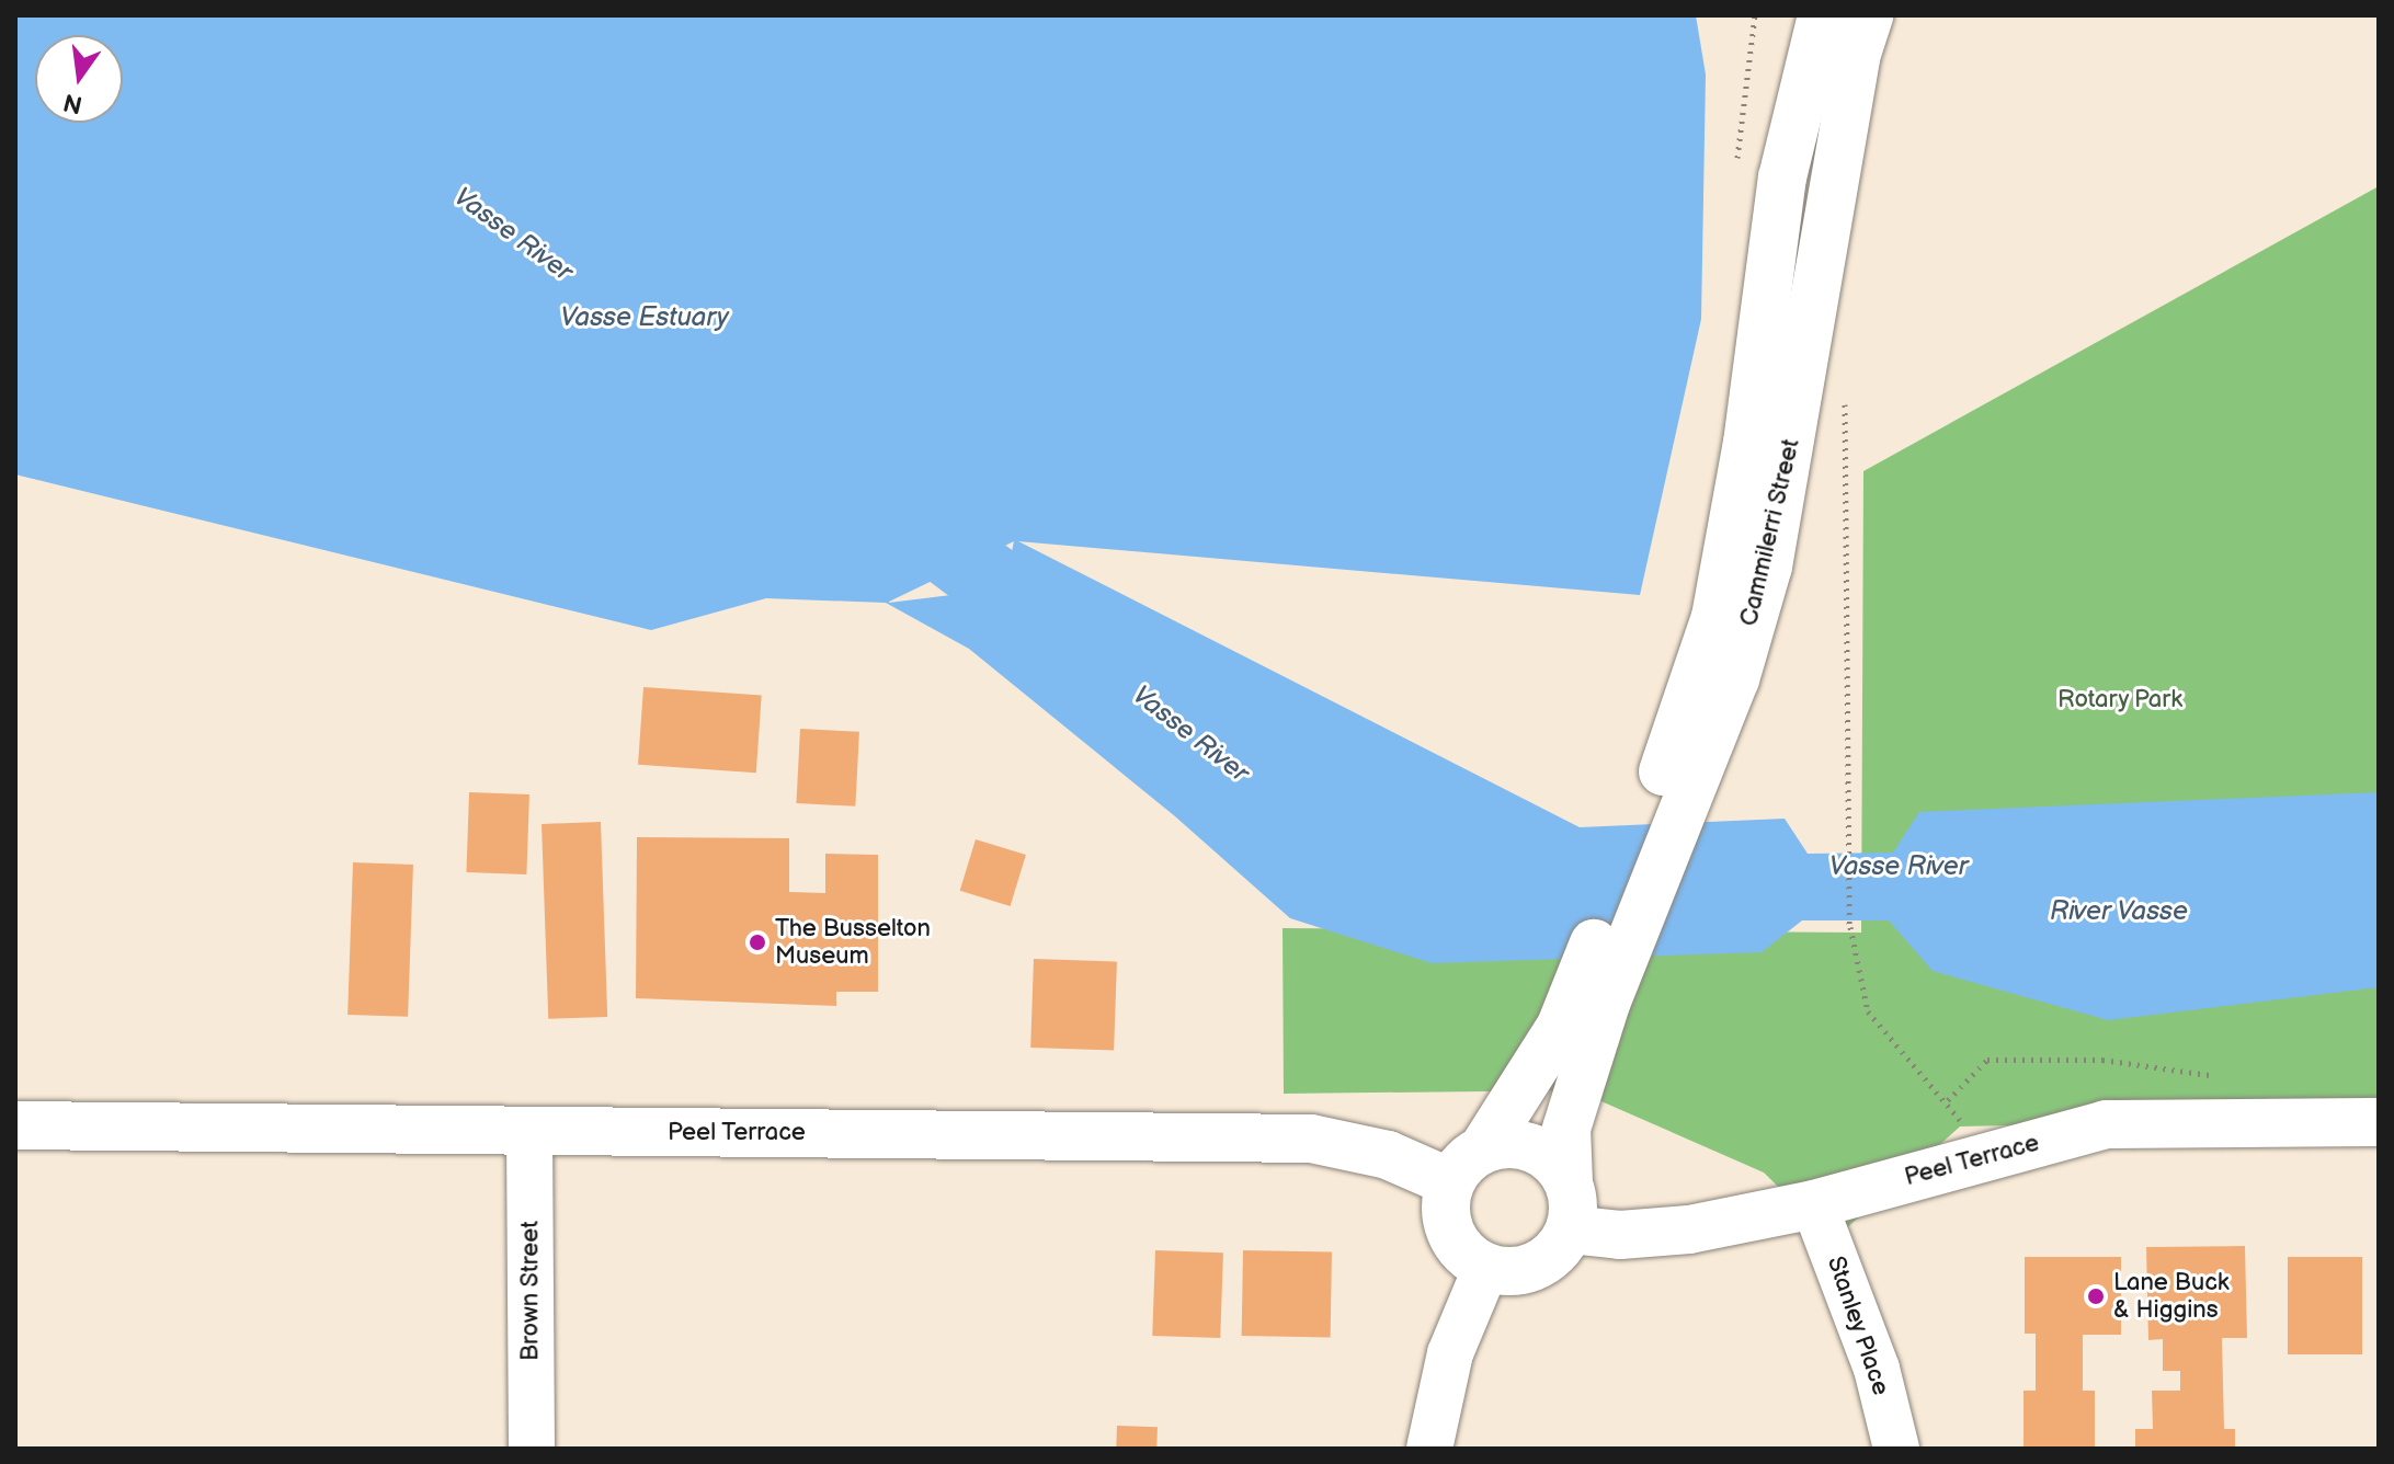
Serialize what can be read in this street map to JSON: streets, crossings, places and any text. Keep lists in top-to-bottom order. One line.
{"streets":{"main road":["Cammilerri Street","Peel Terrace"],"street":["Brown Street","Stanley Place"]},"crossings":[["Cammilerri Street","Peel Terrace"],["Peel Terrace","Brown Street"],["Peel Terrace","Stanley Place"]],"water":["Vasse River","Vasse Estuary","River Vasse"],"parks":["Rotary Park"],"places":["The Busselton Museum","Lane Buck & Higgins"],"north":"bottom"}
